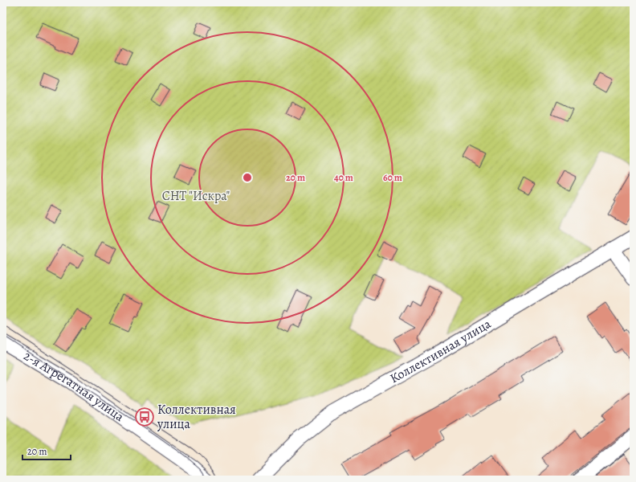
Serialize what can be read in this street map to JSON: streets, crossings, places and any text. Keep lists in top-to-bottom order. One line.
{"streets":{"street":["Коллективная улица","2-я Агрегатная улица"]},"parks":["СНТ \"Искра\""],"places":{"bus stop":["Коллективная улица"]},"scale_bar":"20 m","rings":["20 m","40 m","60 m"]}
